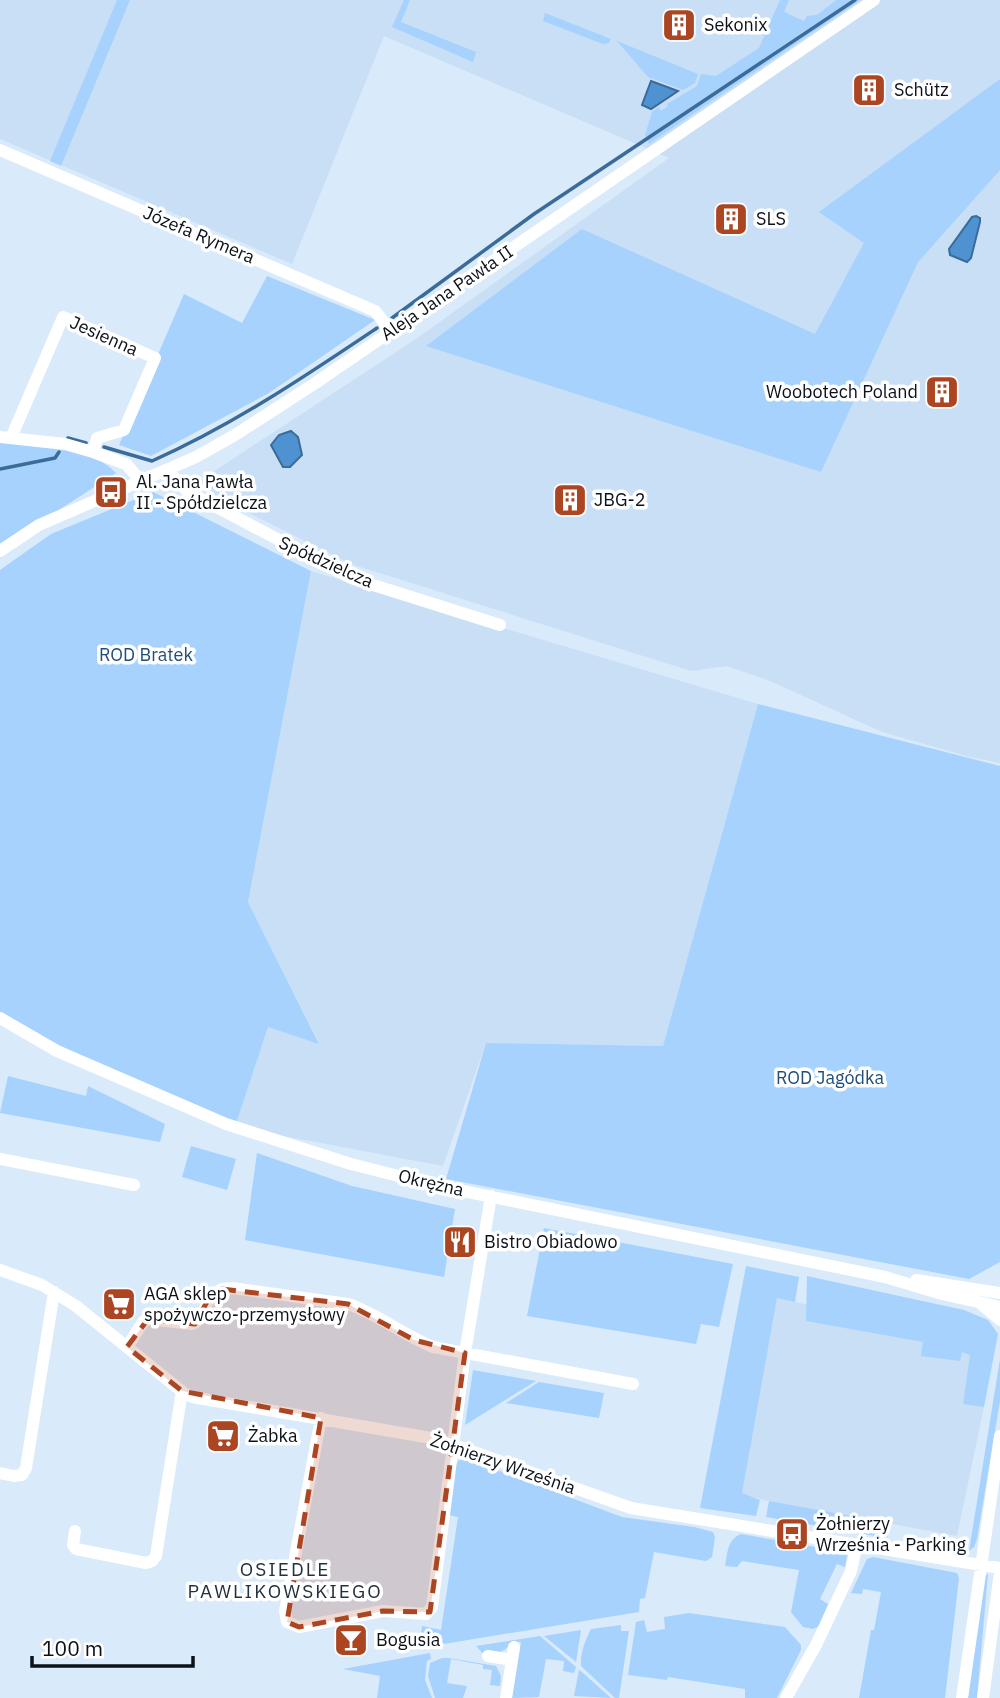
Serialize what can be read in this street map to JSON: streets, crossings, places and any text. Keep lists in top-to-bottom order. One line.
{"streets":{"street":["Józefa Rymera","Aleja Jana Pawła II","Jesienna","Spółdzielcza","Okrężna","Żołnierzy Września"]},"crossings":[["Józefa Rymera","Aleja Jana Pawła II"],["Aleja Jana Pawła II","Spółdzielcza"]],"districts":["OSIEDLE PAWLIKOWSKIEGO"],"parks":["ROD Bratek","ROD Jagódka"],"places":{"building":["Sekonix","Schütz","SLS","Woobotech Poland","JBG-2"],"bus stop":["Al. Jana Pawła II - Spółdzielcza","Żołnierzy Września - Parking"],"restaurant":["Bistro Obiadowo"],"supermarket":["AGA sklep spożywczo-przemysłowy","Żabka"],"bar":["Bogusia"]},"scale_bar":"100 m"}
